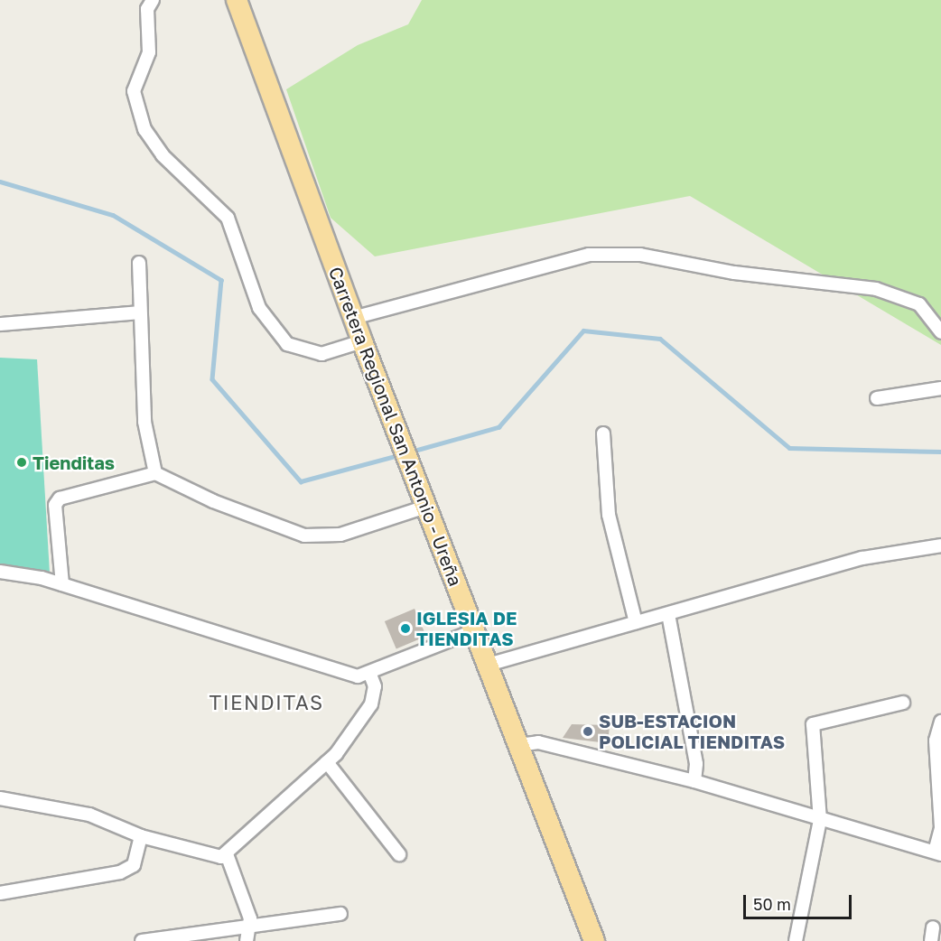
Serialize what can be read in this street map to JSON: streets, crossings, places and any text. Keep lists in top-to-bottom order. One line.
{"streets":{"main road":["Carretera Regional San Antonio - Ureña"]},"districts":["TIENDITAS"],"places":["Tienditas","IGLESIA DE TIENDITAS","SUB-ESTACION POLICIAL TIENDITAS"],"scale_bar":"50 m"}
